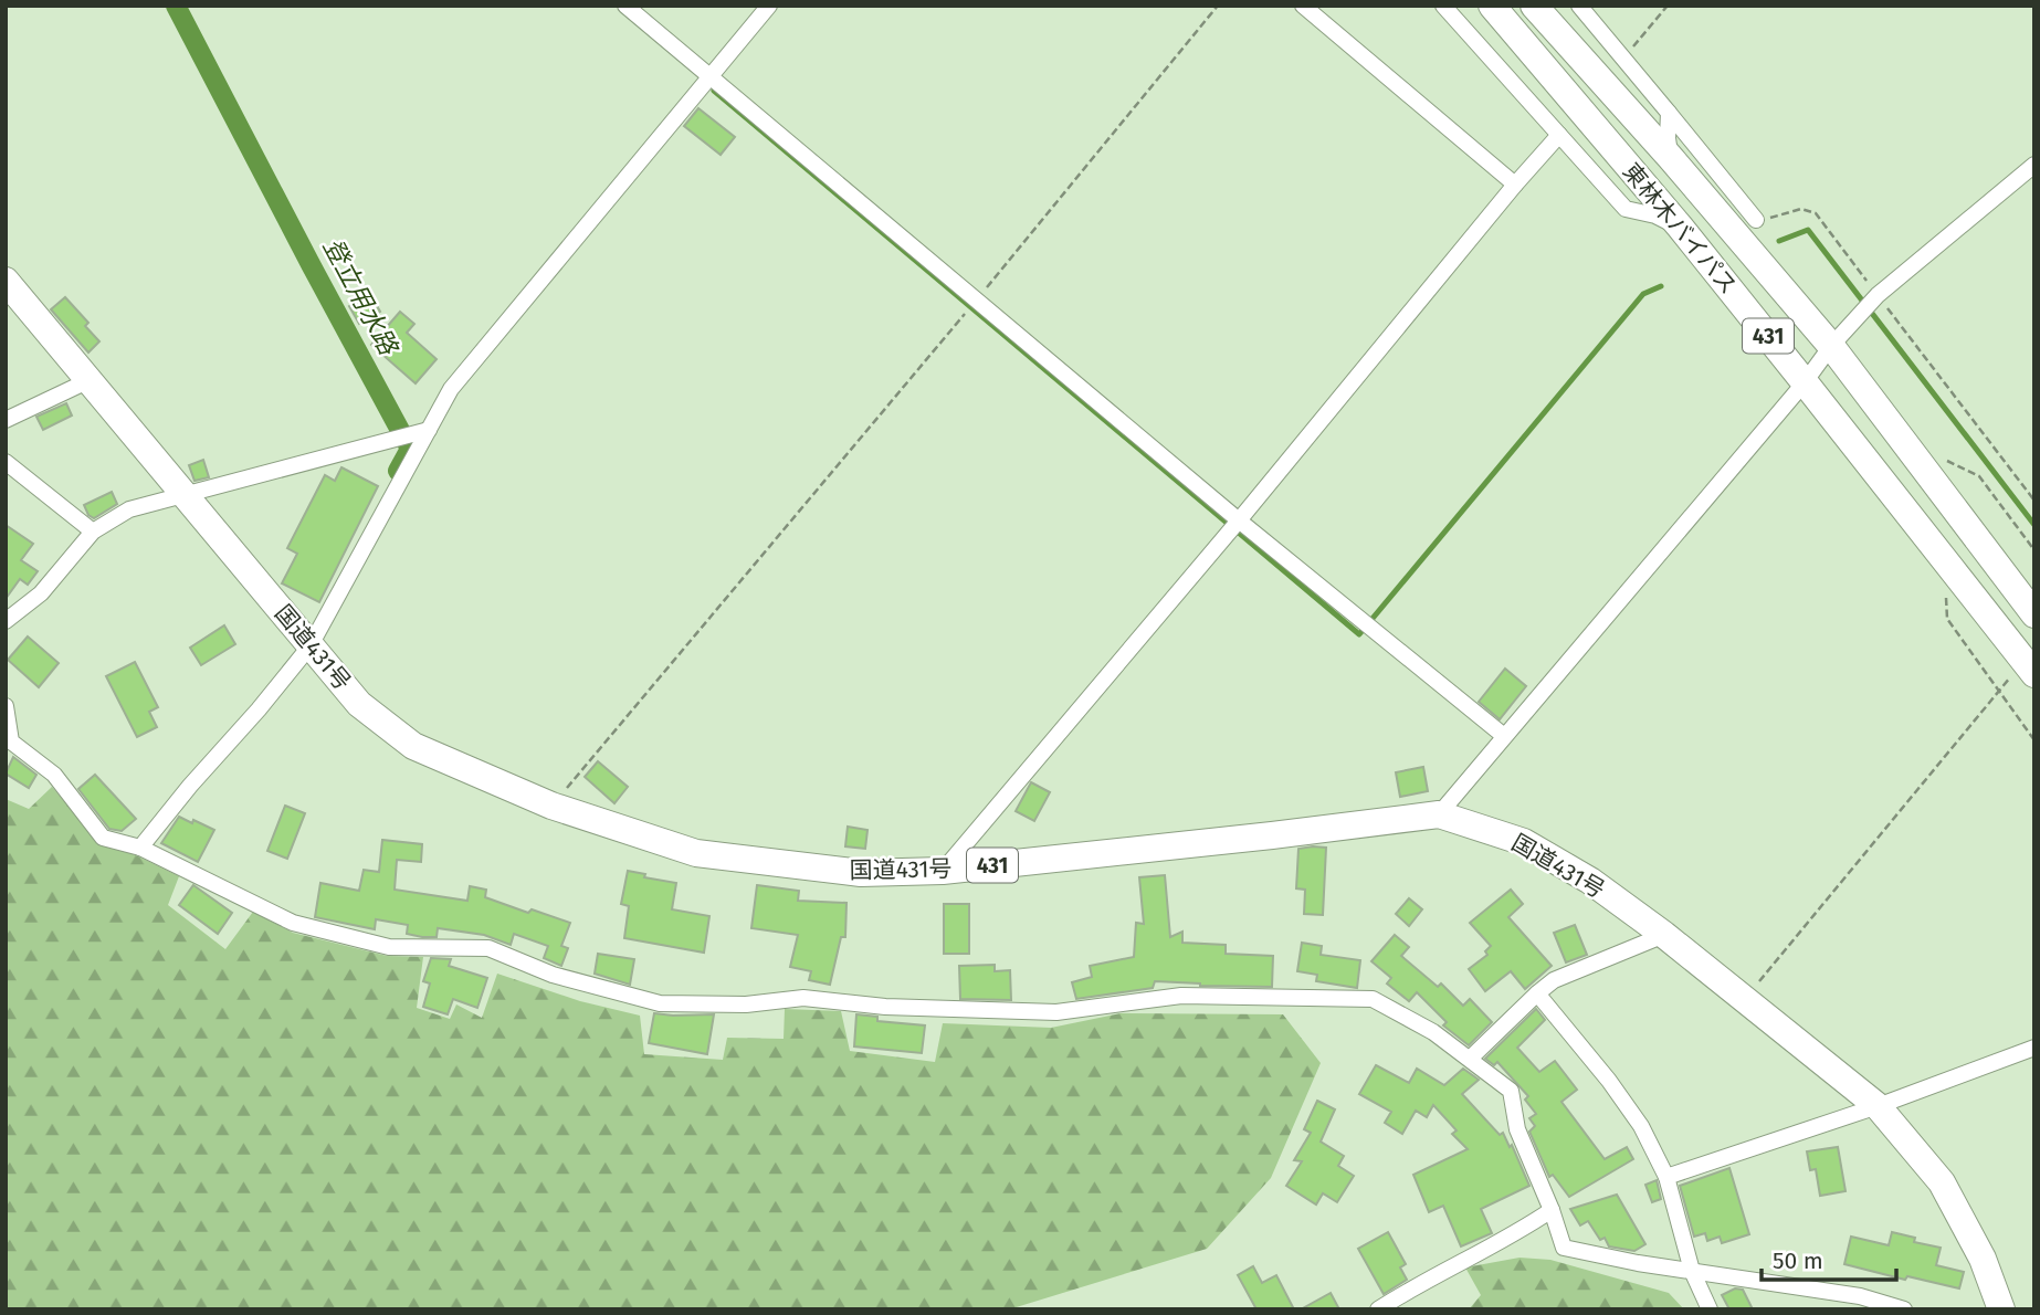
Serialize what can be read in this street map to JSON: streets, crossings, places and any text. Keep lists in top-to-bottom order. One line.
{"streets":{"highway":["東林木バイパス","431","国道431号"]},"water":["登立用水路"],"scale_bar":"50 m"}
